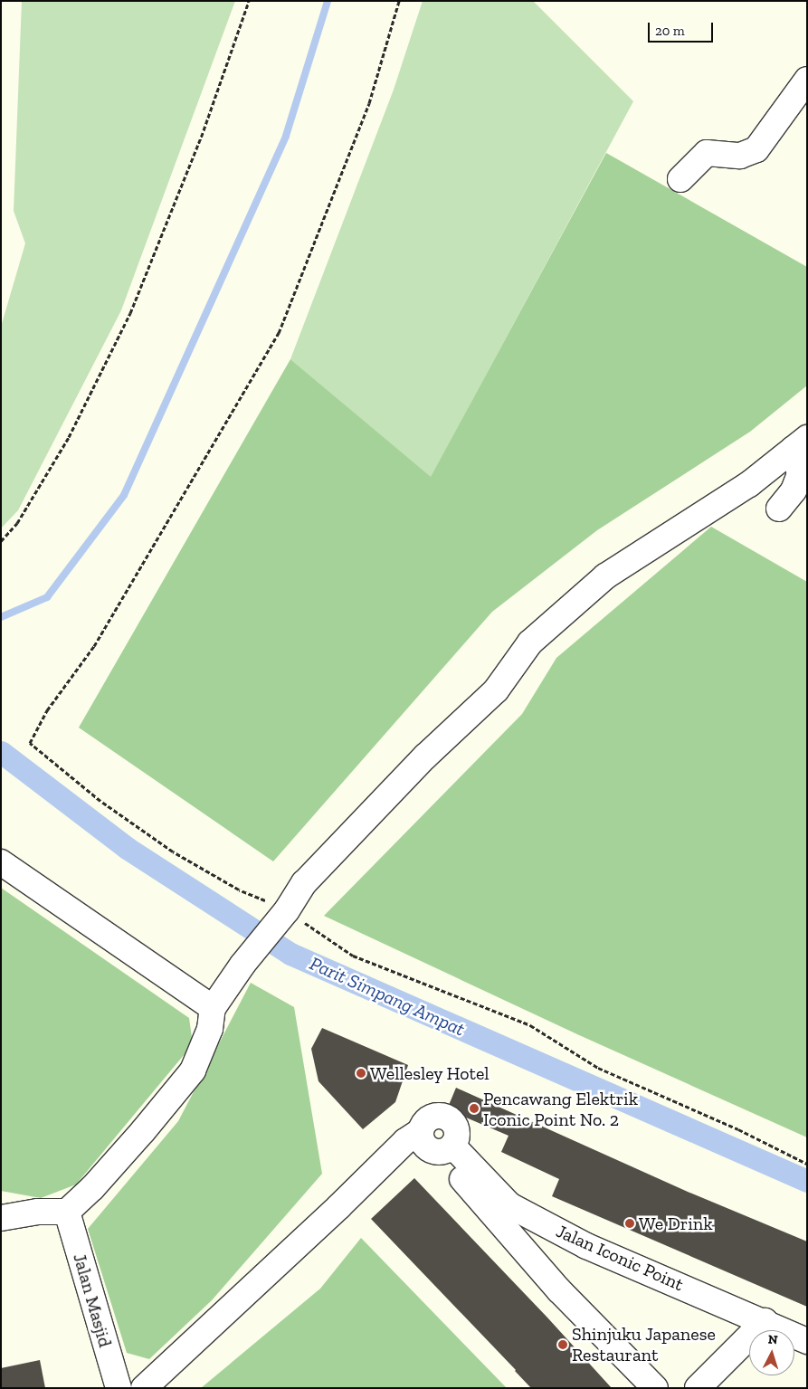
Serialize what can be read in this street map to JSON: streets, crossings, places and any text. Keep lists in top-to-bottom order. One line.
{"streets":{"street":["Jalan Iconic Point","Jalan Masjid"]},"water":["Parit Simpang Ampat"],"places":["Wellesley Hotel","Pencawang Elektrik Iconic Point No. 2","We Drink","Shinjuku Japanese Restaurant"],"scale_bar":"20 m","north":"top"}
